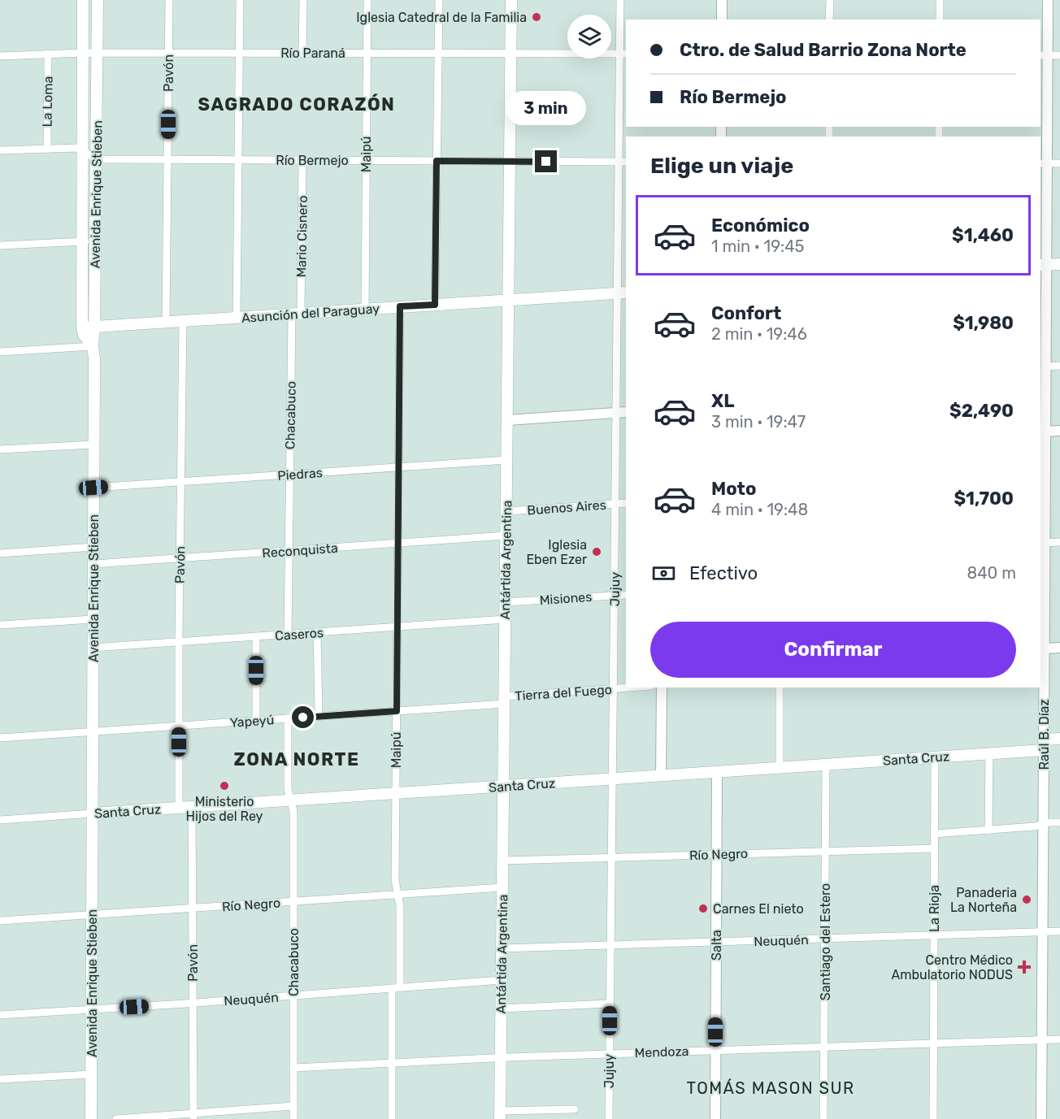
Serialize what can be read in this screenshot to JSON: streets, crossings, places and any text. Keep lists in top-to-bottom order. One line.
{"streets":{"main road":["Avenida Enrique Stieben","Asunción del Paraguay","Antártida Argentina","Santa Cruz"],"street":["Río Paraná","Pavón","La Loma","Maipú","Río Bermejo","Mario Cisnero","Chacabuco","Piedras","Buenos Aires","Reconquista","Jujuy","Misiones","Caseros","Tierra del Fuego","Yapeyú","Raúl B. Díaz","Río Negro","La Rioja","Neuquén","Santiago del Estero","Salta","Mendoza"]},"crossings":[["Río Paraná","Pavón"],["Río Paraná","La Loma"],["Río Paraná","Maipú"],["Río Paraná","Avenida Enrique Stieben"],["Río Paraná","Antártida Argentina"],["Río Paraná","Jujuy"],["Pavón","Río Bermejo"],["Pavón","Asunción del Paraguay"],["Pavón","Piedras"],["Pavón","Reconquista"],["Pavón","Caseros"],["Pavón","Yapeyú"],["Pavón","Santa Cruz"],["Pavón","Río Negro"],["Pavón","Neuquén"],["Maipú","Río Bermejo"],["Maipú","Asunción del Paraguay"],["Maipú","Piedras"],["Maipú","Reconquista"],["Maipú","Caseros"],["Maipú","Yapeyú"],["Maipú","Santa Cruz"],["Maipú","Río Negro"],["Maipú","Neuquén"],["Maipú","Mendoza"],["Río Bermejo","Avenida Enrique Stieben"],["Río Bermejo","Mario Cisnero"],["Río Bermejo","Antártida Argentina"],["Río Bermejo","Jujuy"],["Avenida Enrique Stieben","Asunción del Paraguay"],["Avenida Enrique Stieben","Piedras"],["Avenida Enrique Stieben","Reconquista"],["Avenida Enrique Stieben","Caseros"],["Avenida Enrique Stieben","Yapeyú"],["Avenida Enrique Stieben","Santa Cruz"],["Avenida Enrique Stieben","Río Negro"],["Avenida Enrique Stieben","Neuquén"],["Mario Cisnero","Asunción del Paraguay"],["Mario Cisnero","Chacabuco"],["Asunción del Paraguay","Chacabuco"],["Asunción del Paraguay","Antártida Argentina"],["Asunción del Paraguay","Jujuy"],["Chacabuco","Piedras"],["Chacabuco","Reconquista"],["Chacabuco","Caseros"],["Chacabuco","Yapeyú"],["Chacabuco","Santa Cruz"],["Chacabuco","Río Negro"],["Chacabuco","Neuquén"],["Chacabuco","Mendoza"],["Piedras","Antártida Argentina"],["Buenos Aires","Antártida Argentina"],["Buenos Aires","Jujuy"],["Reconquista","Antártida Argentina"],["Antártida Argentina","Misiones"],["Antártida Argentina","Caseros"],["Antártida Argentina","Tierra del Fuego"],["Antártida Argentina","Yapeyú"],["Antártida Argentina","Santa Cruz"],["Antártida Argentina","Río Negro"],["Antártida Argentina","Neuquén"],["Antártida Argentina","Mendoza"],["Jujuy","Misiones"],["Jujuy","Tierra del Fuego"],["Jujuy","Santa Cruz"],["Jujuy","Río Negro"],["Jujuy","Neuquén"],["Jujuy","Mendoza"],["Tierra del Fuego","Yapeyú"],["Raúl B. Díaz","Santa Cruz"],["Raúl B. Díaz","Neuquén"],["Raúl B. Díaz","Mendoza"],["Santa Cruz","La Rioja"],["Santa Cruz","Santiago del Estero"],["Santa Cruz","Salta"],["Río Negro","La Rioja"],["Río Negro","Santiago del Estero"],["Río Negro","Salta"],["La Rioja","Neuquén"],["La Rioja","Mendoza"],["Neuquén","Santiago del Estero"],["Neuquén","Salta"],["Santiago del Estero","Mendoza"],["Salta","Mendoza"]],"districts":["SAGRADO CORAZÓN","ZONA NORTE","TOMÁS MASON SUR"],"places":{"other":["Iglesia Catedral de la Familia","Iglesia Eben Ezer","Ministerio Hijos del Rey","Panaderia La Norteña","Carnes El nieto"],"health":["Centro Médico Ambulatorio NODUS"]},"page":{"banner":["Ctro. de Salud Barrio Zona Norte","Río Bermejo"],"bubble":"3 min","heading":"Elige un viaje","list":[{"name":"Económico","note":"1 min · 19:45","value":"$1,460"},{"name":"Confort","note":"2 min · 19:46","value":"$1,980"},{"name":"XL","note":"3 min · 19:47","value":"$2,490"},{"name":"Moto","note":"4 min · 19:48","value":"$1,700"}],"pay":["Efectivo","840 m"],"buttons":"Confirmar"}}
